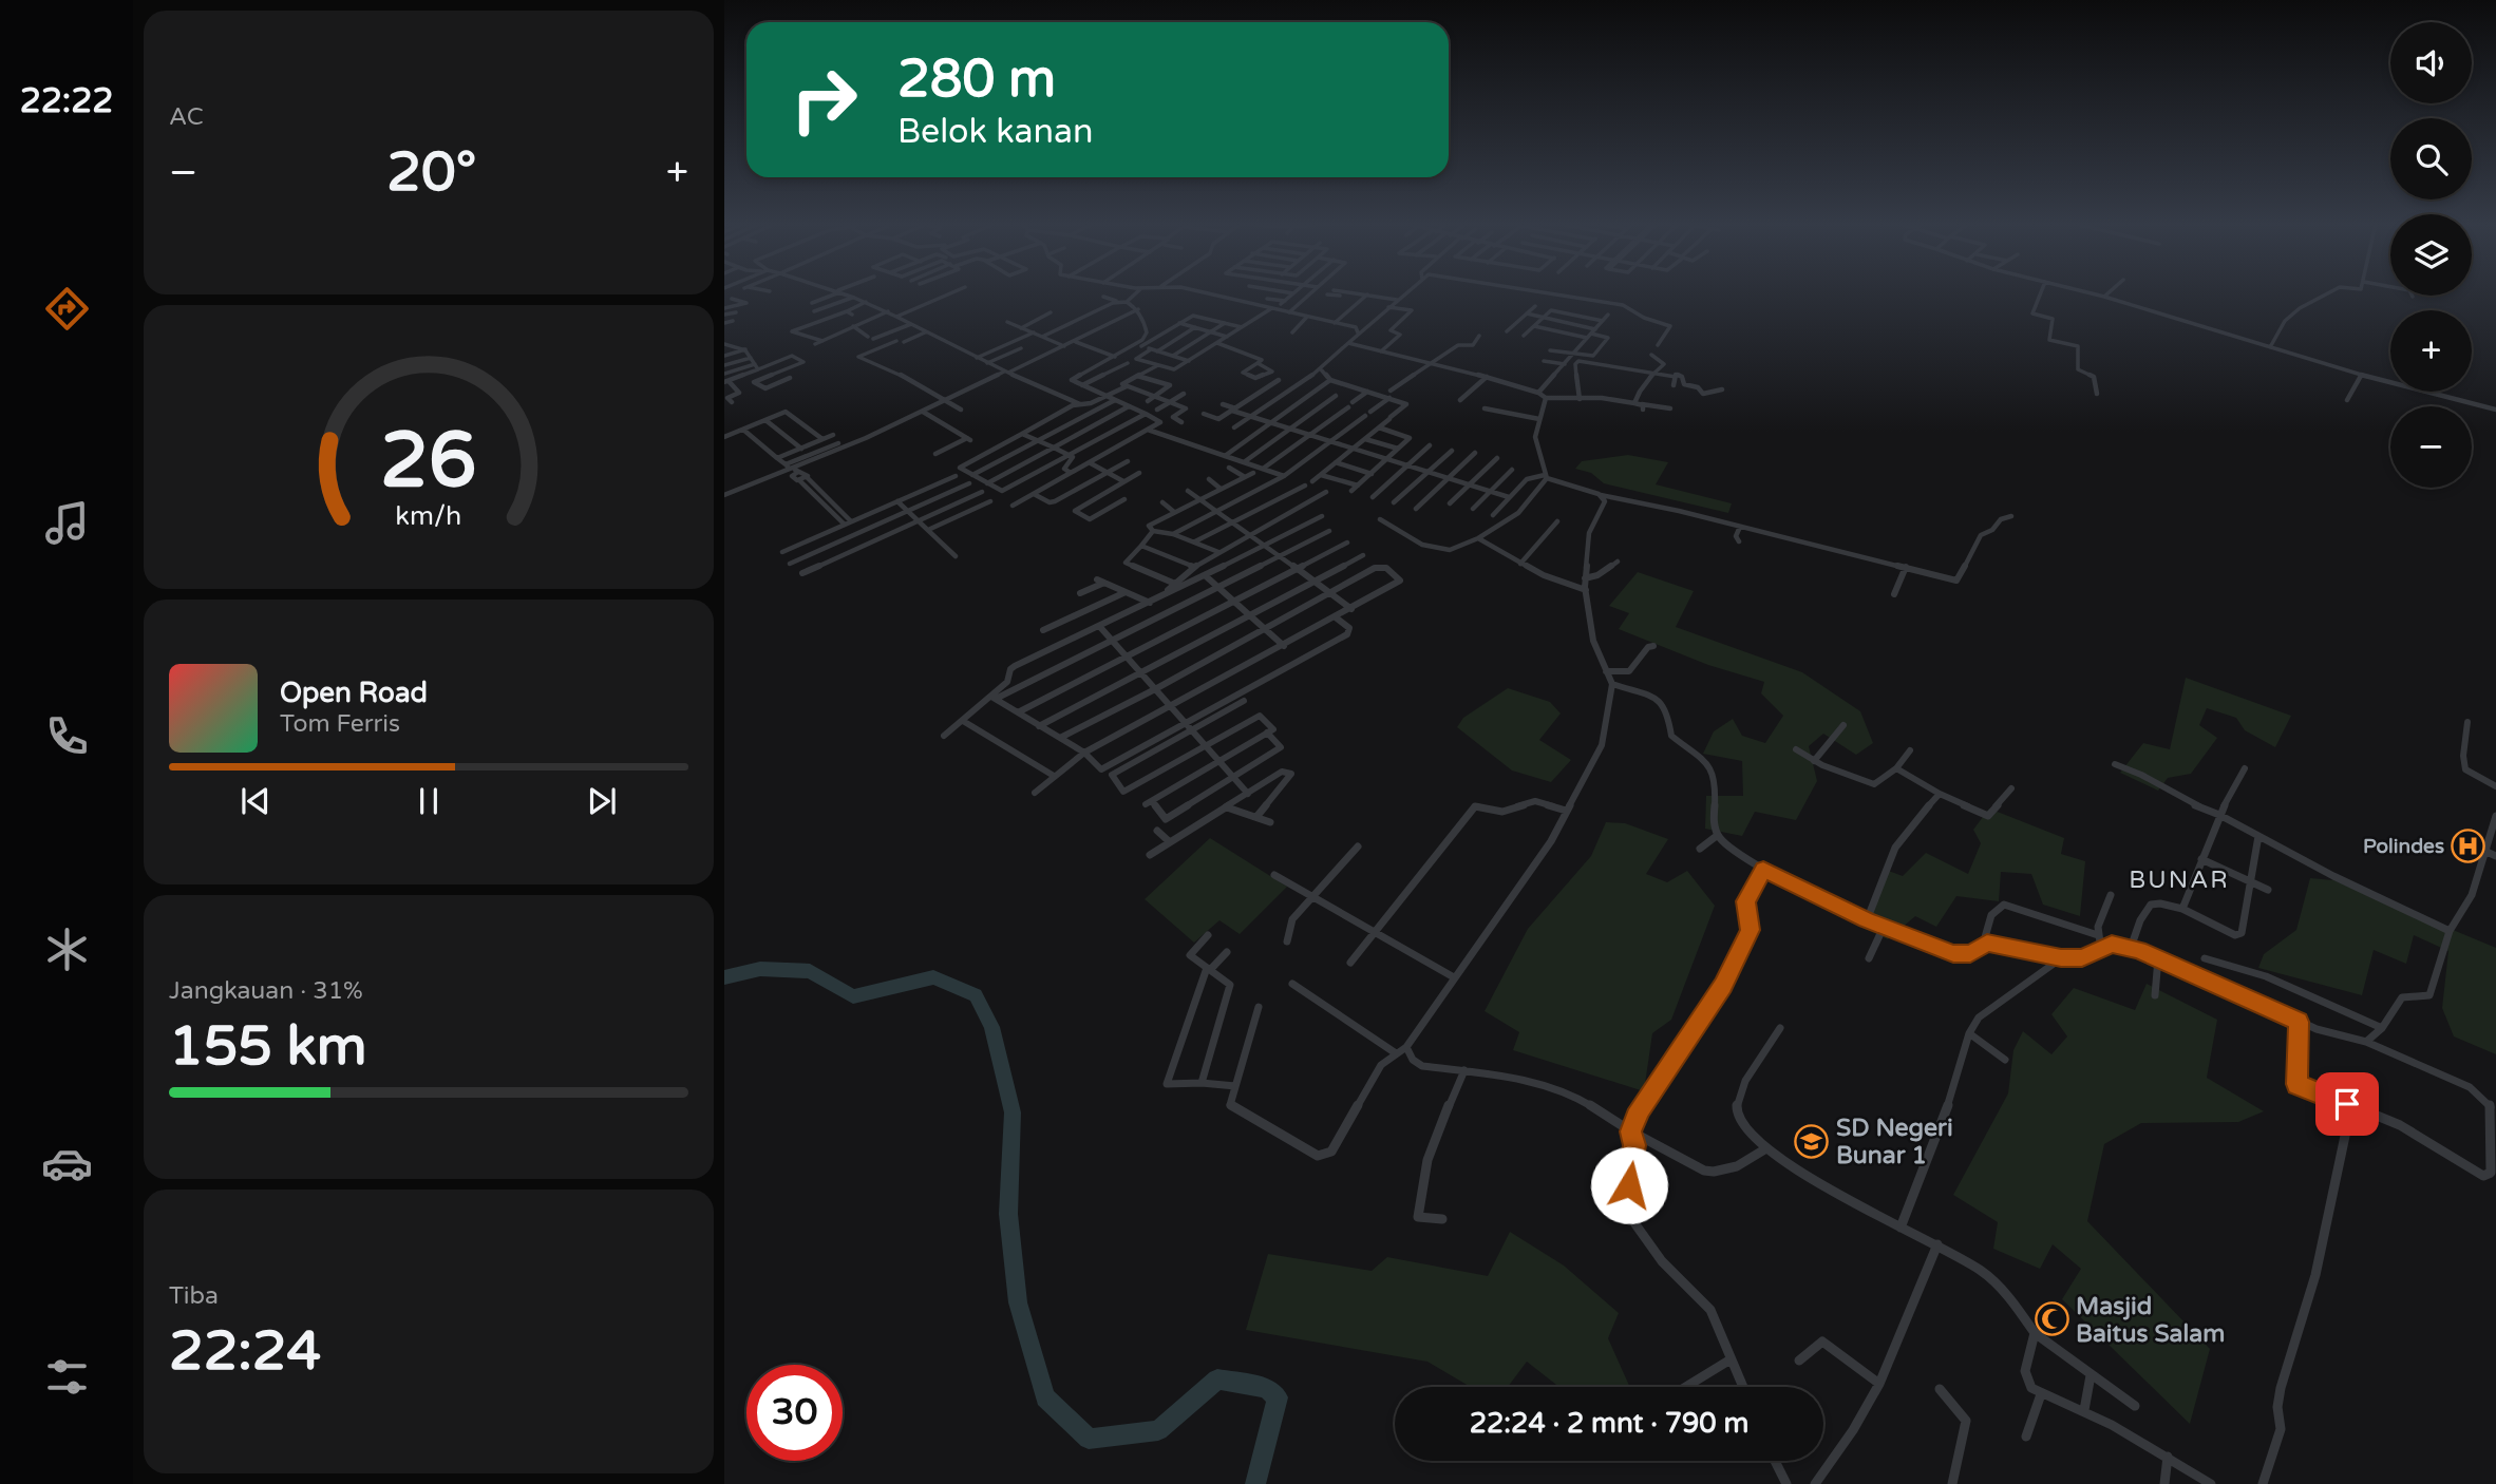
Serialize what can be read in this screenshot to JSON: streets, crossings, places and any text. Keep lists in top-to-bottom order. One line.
{"districts":["BUNAR"],"places":{"hospital":["Polindes"],"school or university":["SD Negeri Bunar 1"],"mosque":["Masjid Baitus Salam"]},"page":{"tabs":"22:22","tile":["AC",["Jangkauan · 31%","155 km"],["Tiba","22:24"]],"map_buttons":["+","−"],"turn":["280 m","Belok kanan"],"heat":["−","20°","+"],"song":["Open Road","Tom Ferris"],"limit":"30","trip":"22:24 · 2 mnt · 790 m","gauge":["26","km/h"]}}
